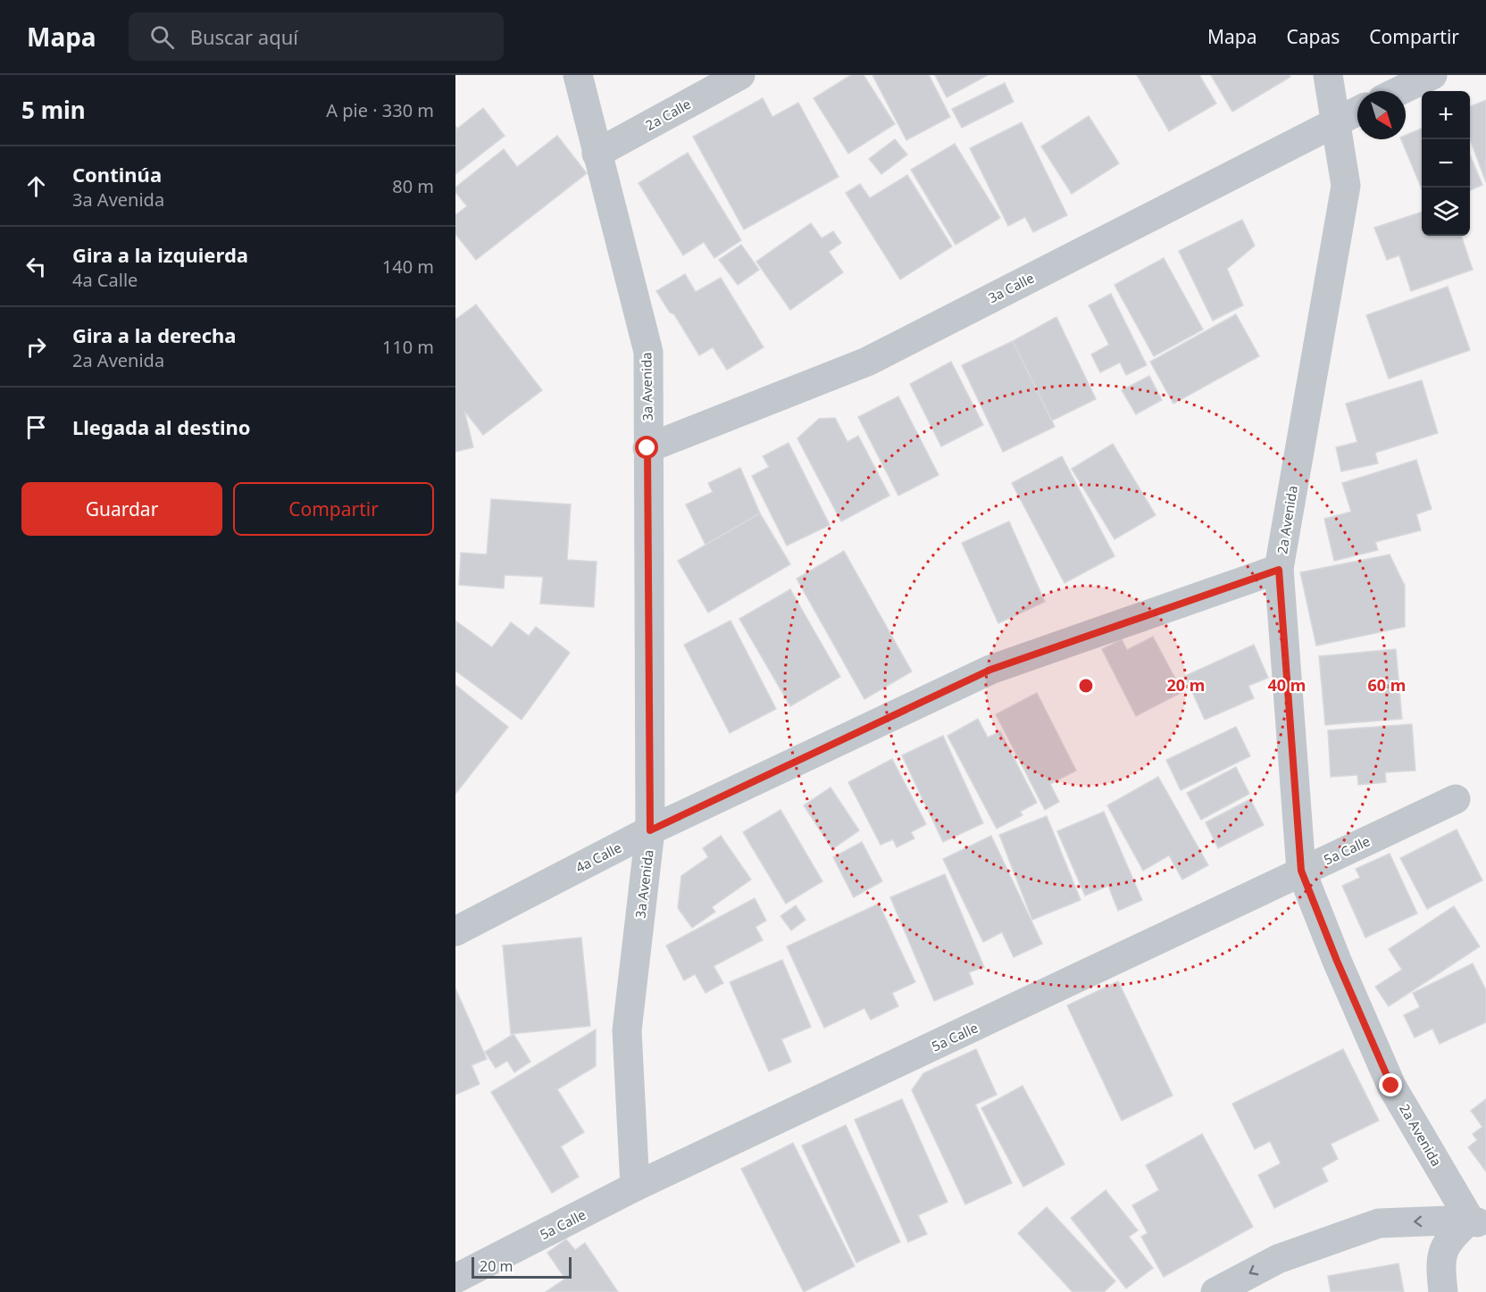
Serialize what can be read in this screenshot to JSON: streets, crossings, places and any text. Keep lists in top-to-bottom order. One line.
{"streets":{"street":["2a Calle","3a Calle","3a Avenida","2a Avenida","5a Calle","4a Calle"]},"crossings":[["2a Calle","3a Avenida"],["3a Calle","3a Avenida"],["3a Calle","2a Avenida"],["3a Avenida","5a Calle"],["3a Avenida","4a Calle"],["2a Avenida","5a Calle"],["2a Avenida","4a Calle"]],"scale_bar":"20 m","north":"bottom right","page":{"header":"Mapa","search":"Buscar aquí","nav":["Mapa","Capas","Compartir"],"heading":["5 min","A pie · 330 m"],"map_buttons":["+","−"],"list":[["Continúa","3a Avenida","80 m"],["Gira a la izquierda","4a Calle","140 m"],["Gira a la derecha","2a Avenida","110 m"],"Llegada al destino"],"buttons":["Guardar","Compartir"],"scale":"20 m"},"rings":["20 m","40 m","60 m"]}
